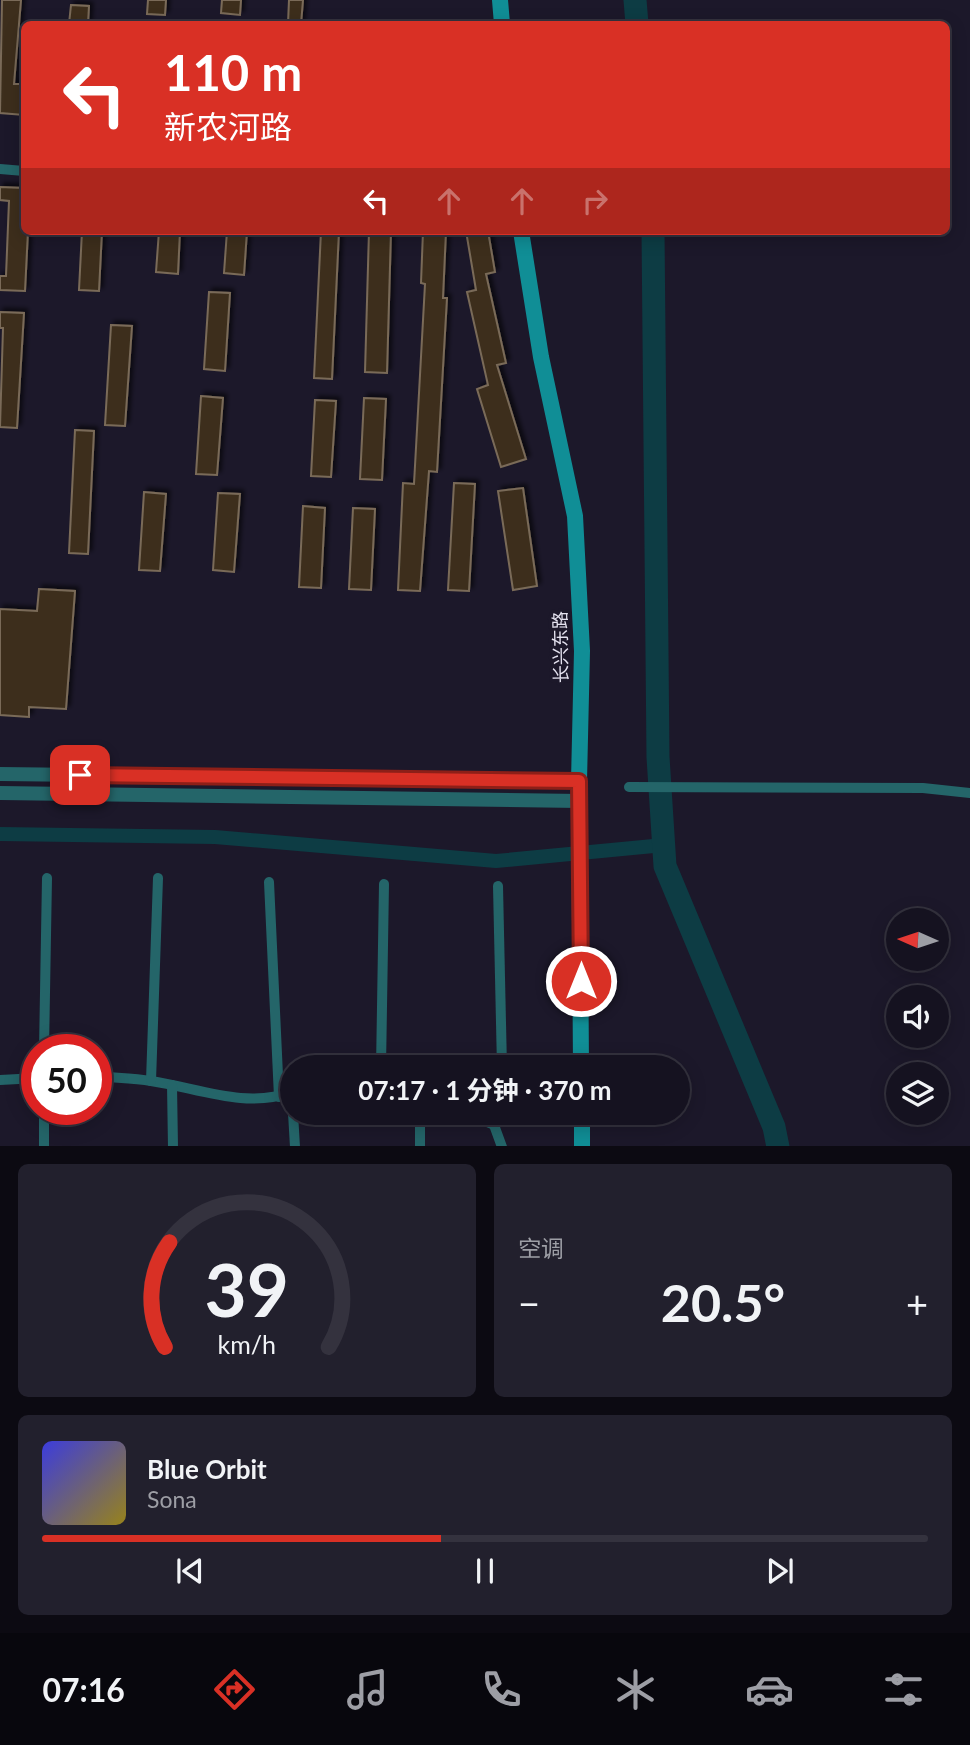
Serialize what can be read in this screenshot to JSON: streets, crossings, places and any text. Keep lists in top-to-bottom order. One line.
{"streets":{"main road":["长兴东路"]},"north":"left","page":{"turn":["110 m","新农河路"],"limit":"50","trip":"07:17 · 1 分钟 · 370 m","tile":"空调","heat":["−","20.5°","+"],"song":["Blue Orbit","Sona"],"tabs":"07:16","gauge":["39","km/h"]}}
